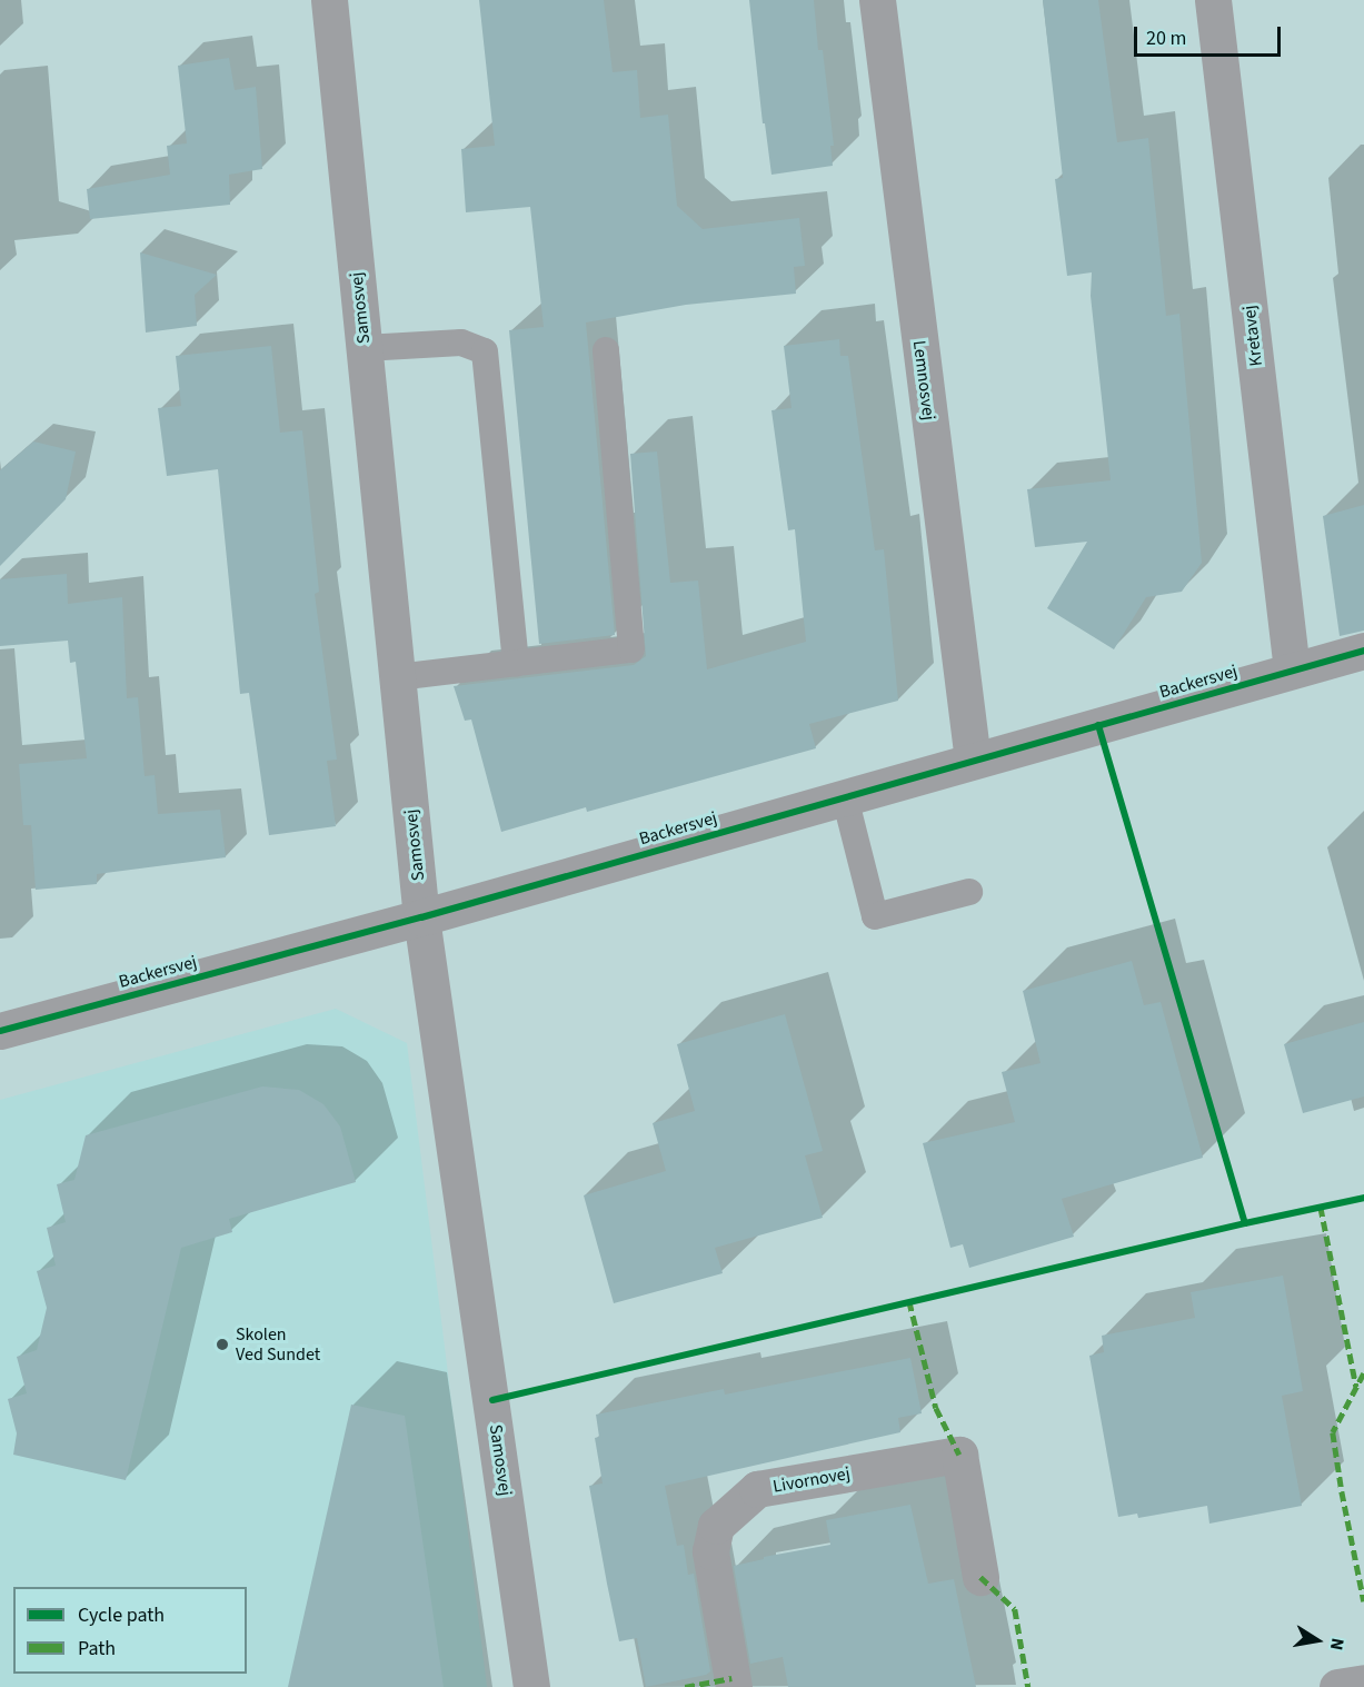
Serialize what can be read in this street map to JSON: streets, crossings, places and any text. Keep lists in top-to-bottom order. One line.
{"streets":{"street":["Samosvej","Kretavej","Lemnosvej","Backersvej","Livornovej"]},"crossings":[["Samosvej","Backersvej"],["Kretavej","Backersvej"],["Lemnosvej","Backersvej"]],"places":["Skolen Ved Sundet"],"legend":["Cycle path","Path"],"scale_bar":"20 m","north":"right"}
